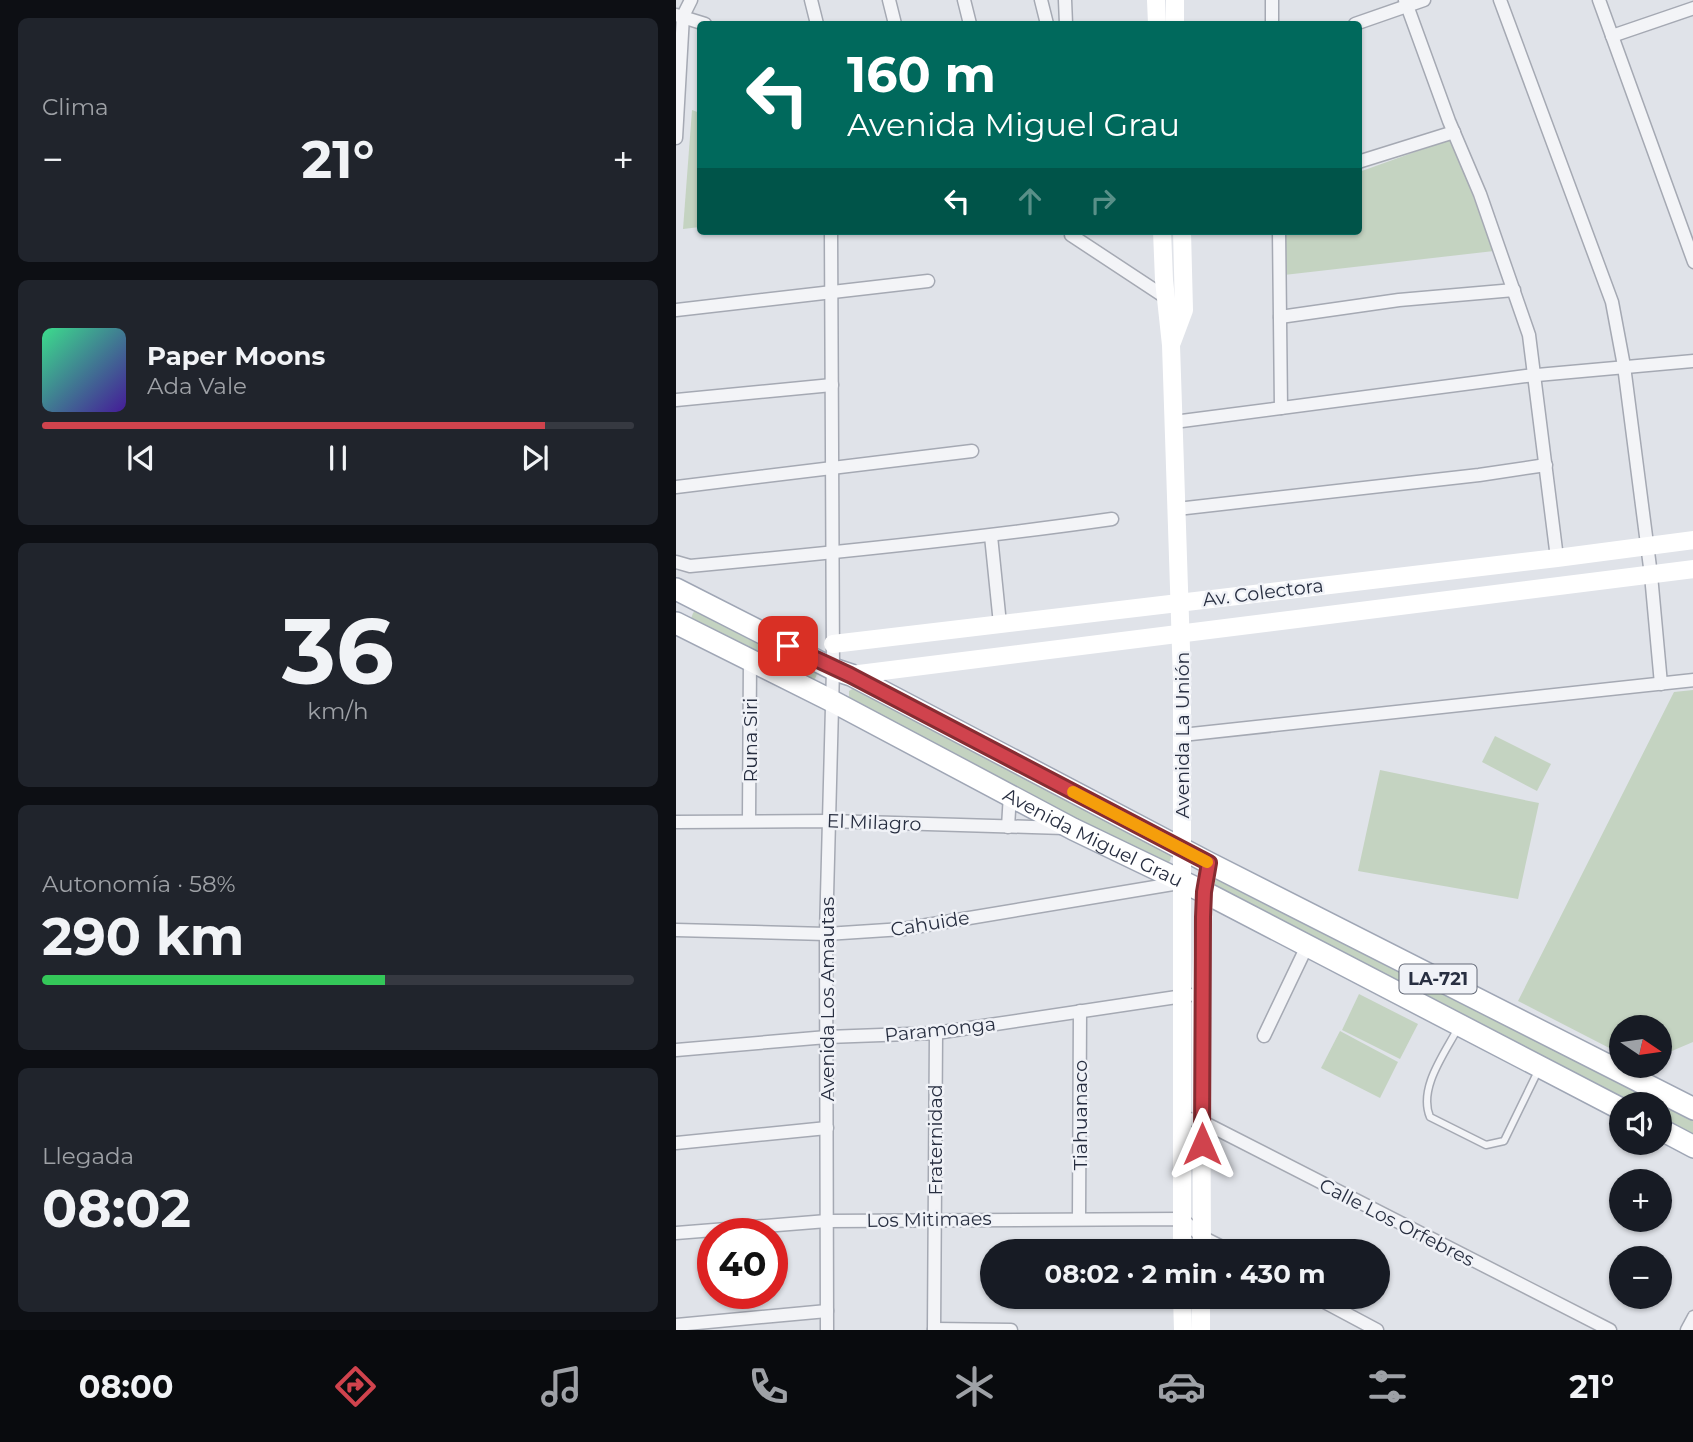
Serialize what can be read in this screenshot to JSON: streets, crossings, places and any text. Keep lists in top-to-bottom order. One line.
{"streets":{"main road":["Avenida Miguel Grau","LA-721"],"street":["Av. Colectora","Avenida La Unión","Runa Siri","El Milagro","Cahuide","Avenida Los Amautas","Paramonga","Tiahuanaco","Fraternidad","Los Mitimaes","Calle Los Orfebres"]},"crossings":[["Av. Colectora","Avenida La Unión"],["Av. Colectora","Avenida Miguel Grau"],["Av. Colectora","Avenida Los Amautas"],["Avenida La Unión","Avenida Miguel Grau"],["Avenida La Unión","Cahuide"],["Avenida La Unión","Paramonga"],["Avenida La Unión","Los Mitimaes"],["Avenida La Unión","Calle Los Orfebres"],["Runa Siri","El Milagro"],["Runa Siri","Avenida Miguel Grau"],["El Milagro","Avenida Miguel Grau"],["El Milagro","Avenida Los Amautas"],["Avenida Miguel Grau","Cahuide"],["Avenida Miguel Grau","Avenida Los Amautas"],["Cahuide","Avenida Los Amautas"],["Avenida Los Amautas","Paramonga"],["Avenida Los Amautas","Los Mitimaes"],["Paramonga","Tiahuanaco"],["Paramonga","Fraternidad"],["Tiahuanaco","Los Mitimaes"],["Fraternidad","Los Mitimaes"]],"north":"right","page":{"tile":["Clima",["36","km/h"],["Autonomía · 58%","290 km"],["Llegada","08:02"]],"turn":["160 m","Avenida Miguel Grau"],"heat":["−","21°","+"],"song":["Paper Moons","Ada Vale"],"map_buttons":["+","−"],"limit":"40","trip":"08:02 · 2 min · 430 m","tabs":["08:00","21°"]}}
